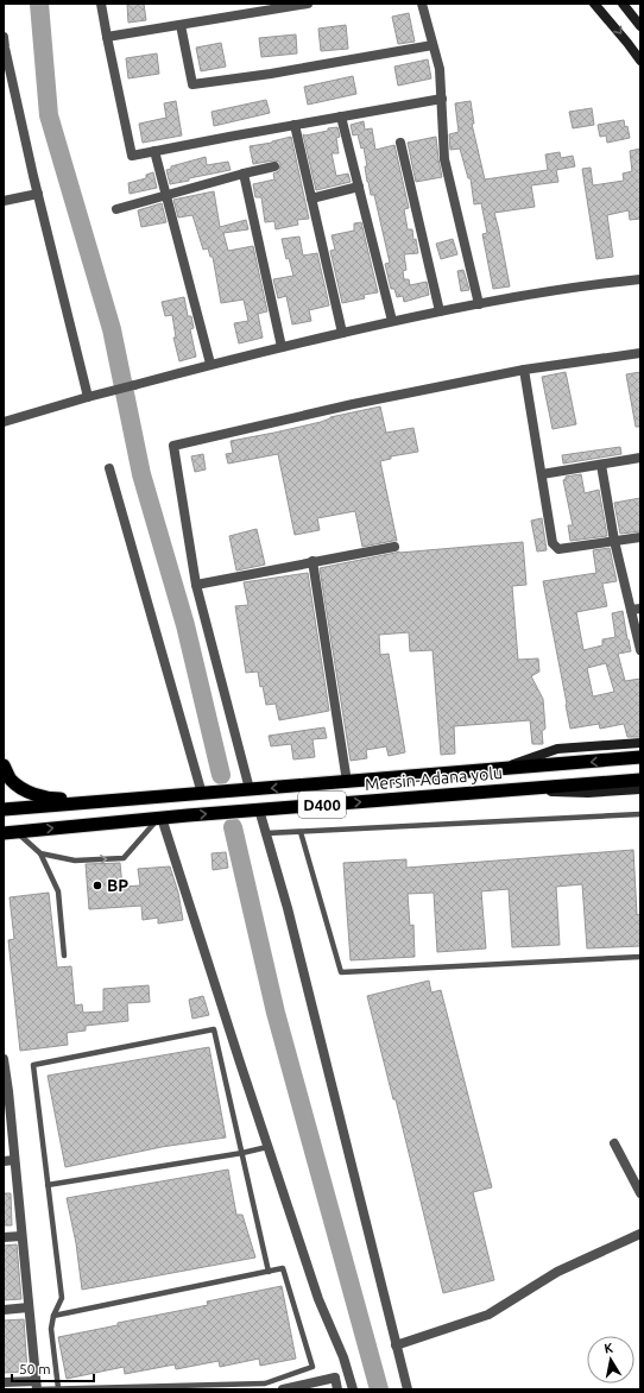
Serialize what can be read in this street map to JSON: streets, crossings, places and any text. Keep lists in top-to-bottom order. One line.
{"streets":{"highway":["Mersin-Adana yolu","D400"]},"places":["BP"],"scale_bar":"50 m","north":"top"}
